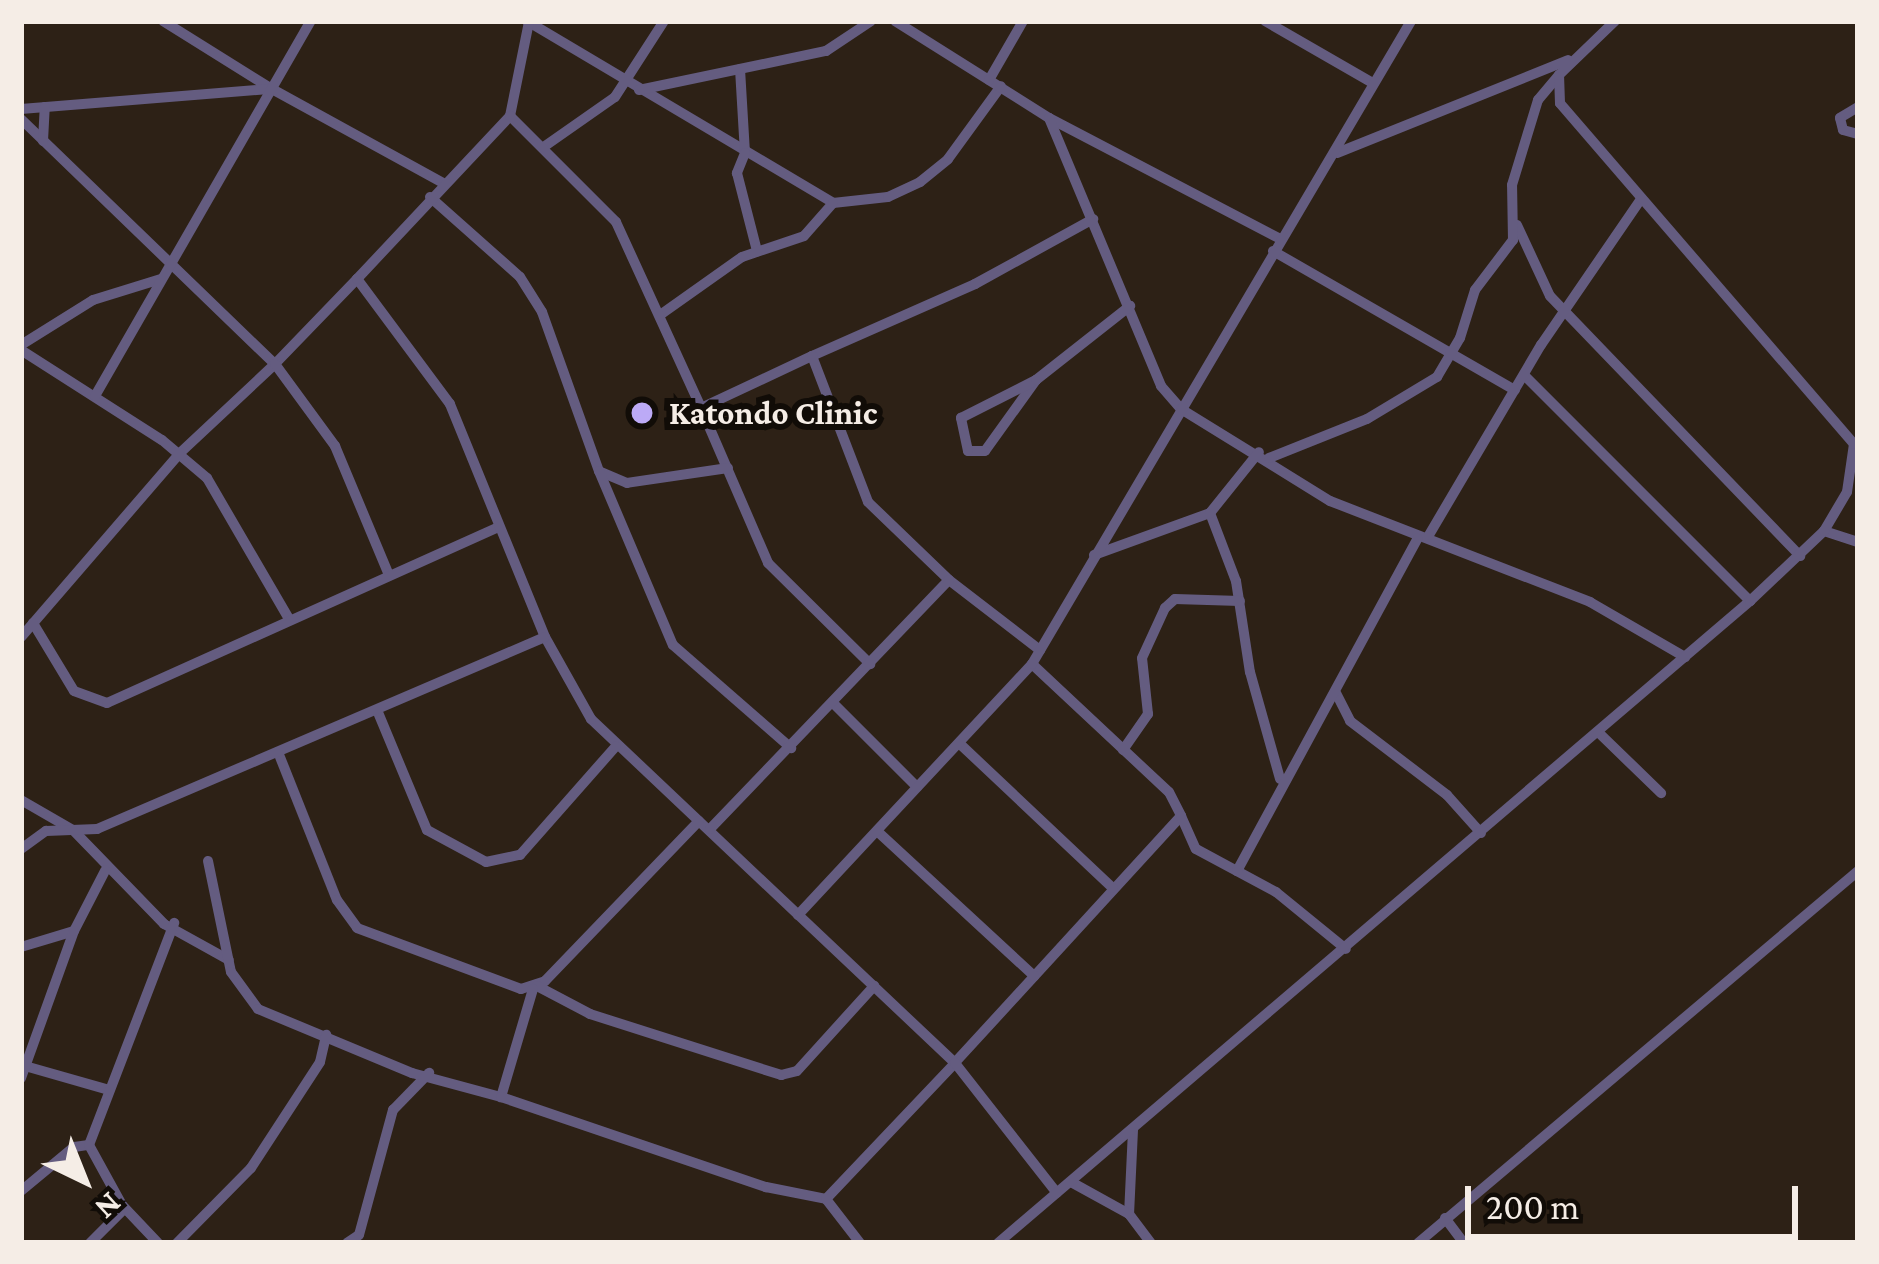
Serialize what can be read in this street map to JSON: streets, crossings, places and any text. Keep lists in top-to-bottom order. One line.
{"places":["Katondo Clinic"],"scale_bar":"200 m","north":"bottom right"}
